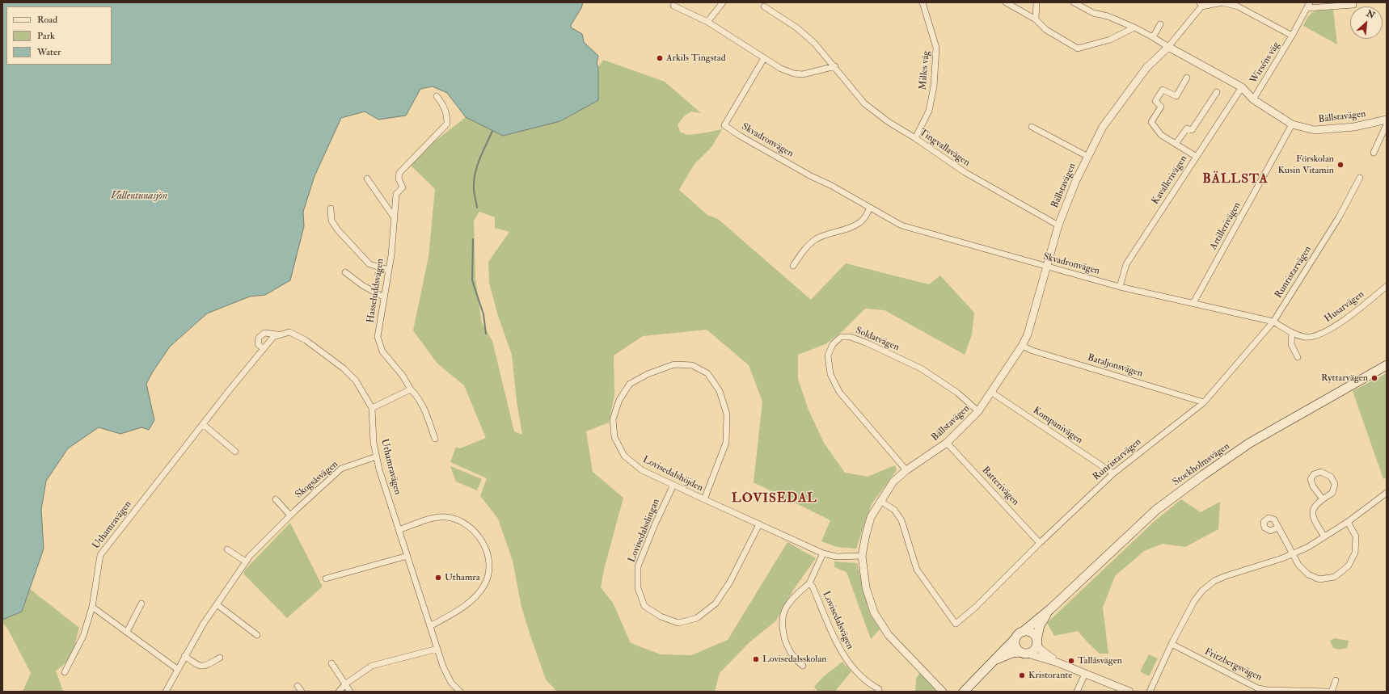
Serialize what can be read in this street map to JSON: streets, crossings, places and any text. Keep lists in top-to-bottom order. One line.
{"streets":{"main road":["Stockholmsvägen"],"street":["Wirséns väg","Milles väg","Bällstavägen","Skvadronvägen","Tingvallavägen","Kavallerivägen","Artillerivägen","Runristarvägen","Hasseluddsvägen","Husarvägen","Soldatvägen","Bataljonsvägen","Kompanivägen","Uthamravägen","Lovisedalshöjden","Skogsåsvägen","Batterivägen","Lovisedalsslingan","Lovisedalsvägen","Fritzbergsvägen"]},"crossings":[["Wirséns väg","Bällstavägen"],["Milles väg","Tingvallavägen"],["Bällstavägen","Skvadronvägen"],["Bällstavägen","Tingvallavägen"],["Bällstavägen","Kavallerivägen"],["Bällstavägen","Artillerivägen"],["Bällstavägen","Runristarvägen"],["Bällstavägen","Soldatvägen"],["Bällstavägen","Bataljonsvägen"],["Bällstavägen","Kompanivägen"],["Bällstavägen","Lovisedalshöjden"],["Bällstavägen","Batterivägen"],["Skvadronvägen","Kavallerivägen"],["Skvadronvägen","Artillerivägen"],["Skvadronvägen","Runristarvägen"],["Skvadronvägen","Husarvägen"],["Runristarvägen","Husarvägen"],["Runristarvägen","Bataljonsvägen"],["Runristarvägen","Kompanivägen"],["Runristarvägen","Batterivägen"],["Uthamravägen","Skogsåsvägen"],["Lovisedalshöjden","Lovisedalsslingan"]],"districts":["BÄLLSTA","LOVISEDAL"],"water":["Vallentunasjön"],"places":["Arkils Tingstad","Förskolan Kusin Vitamin","Ryttarvägen","Uthamra","Lovisedalsskolan","Tallåsvägen","Kristorante"],"legend":["Road","Park","Water"],"north":"top right"}
